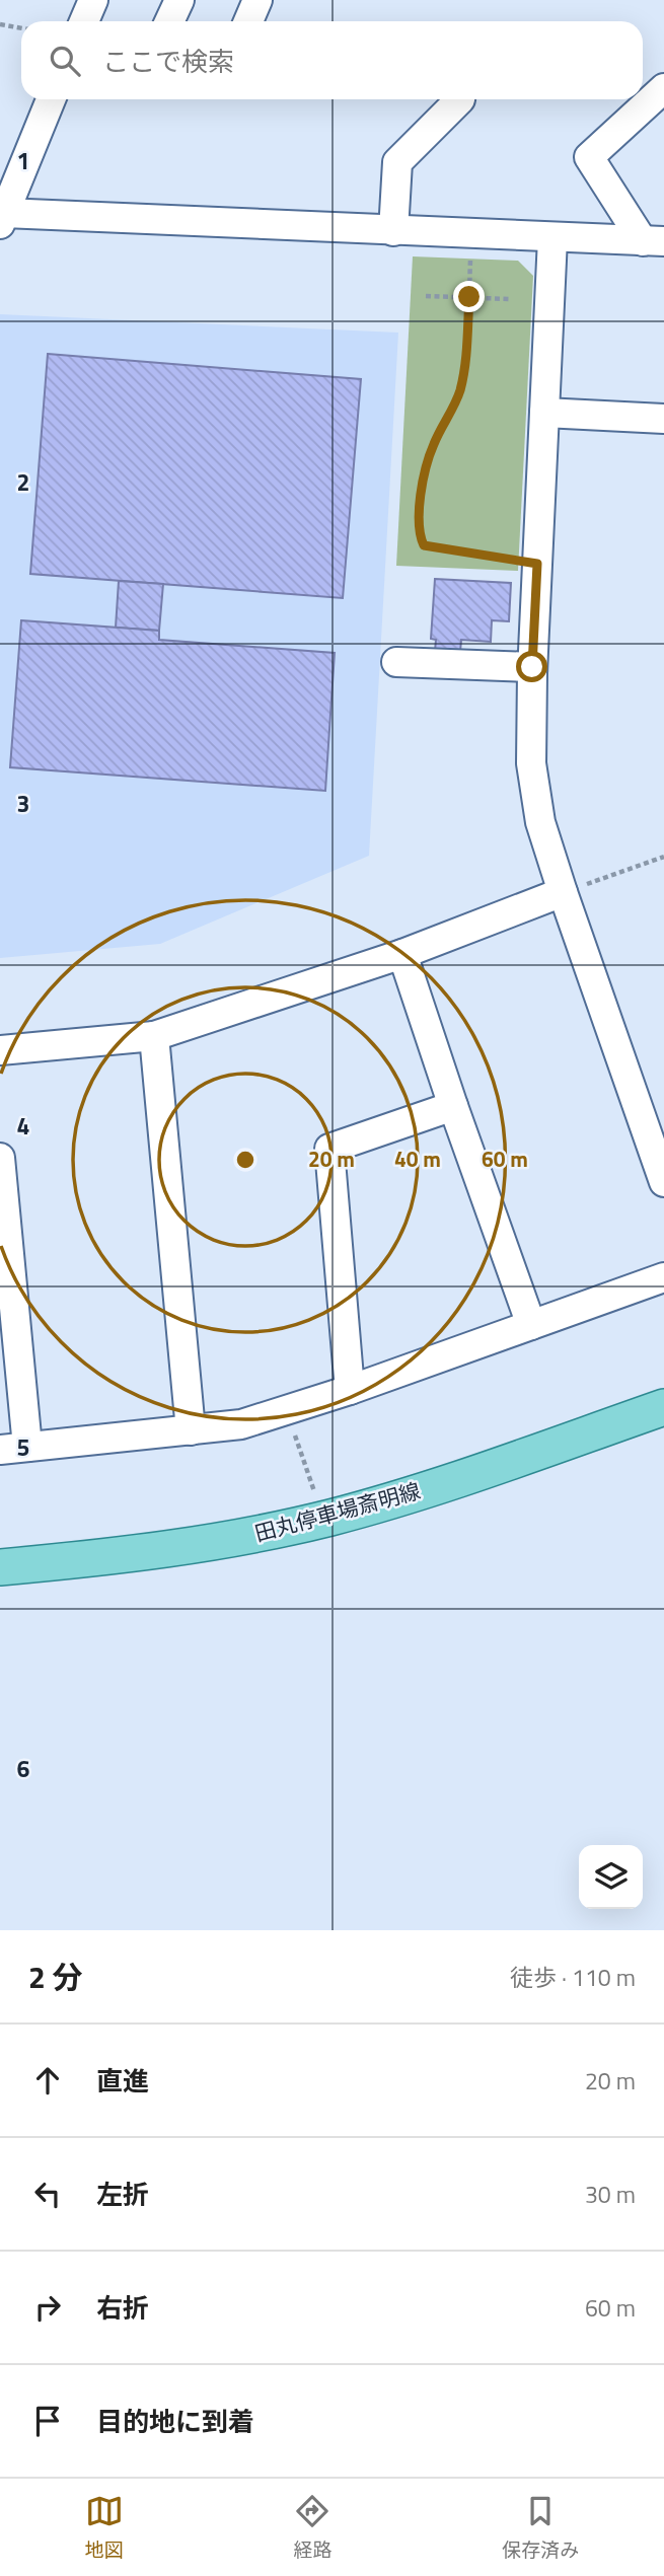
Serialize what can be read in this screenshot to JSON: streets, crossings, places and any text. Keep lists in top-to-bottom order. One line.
{"streets":{"main road":["田丸停車場斎明線"]},"page":{"search":"ここで検索","heading":["2 分","徒歩 · 110 m"],"list":[["直進","20 m"],["左折","30 m"],["右折","60 m"],"目的地に到着"],"nav":["地図","経路","保存済み"]},"grid":{"rows":["1","2","3","4","5","6"]},"rings":["20 m","40 m","60 m"]}
